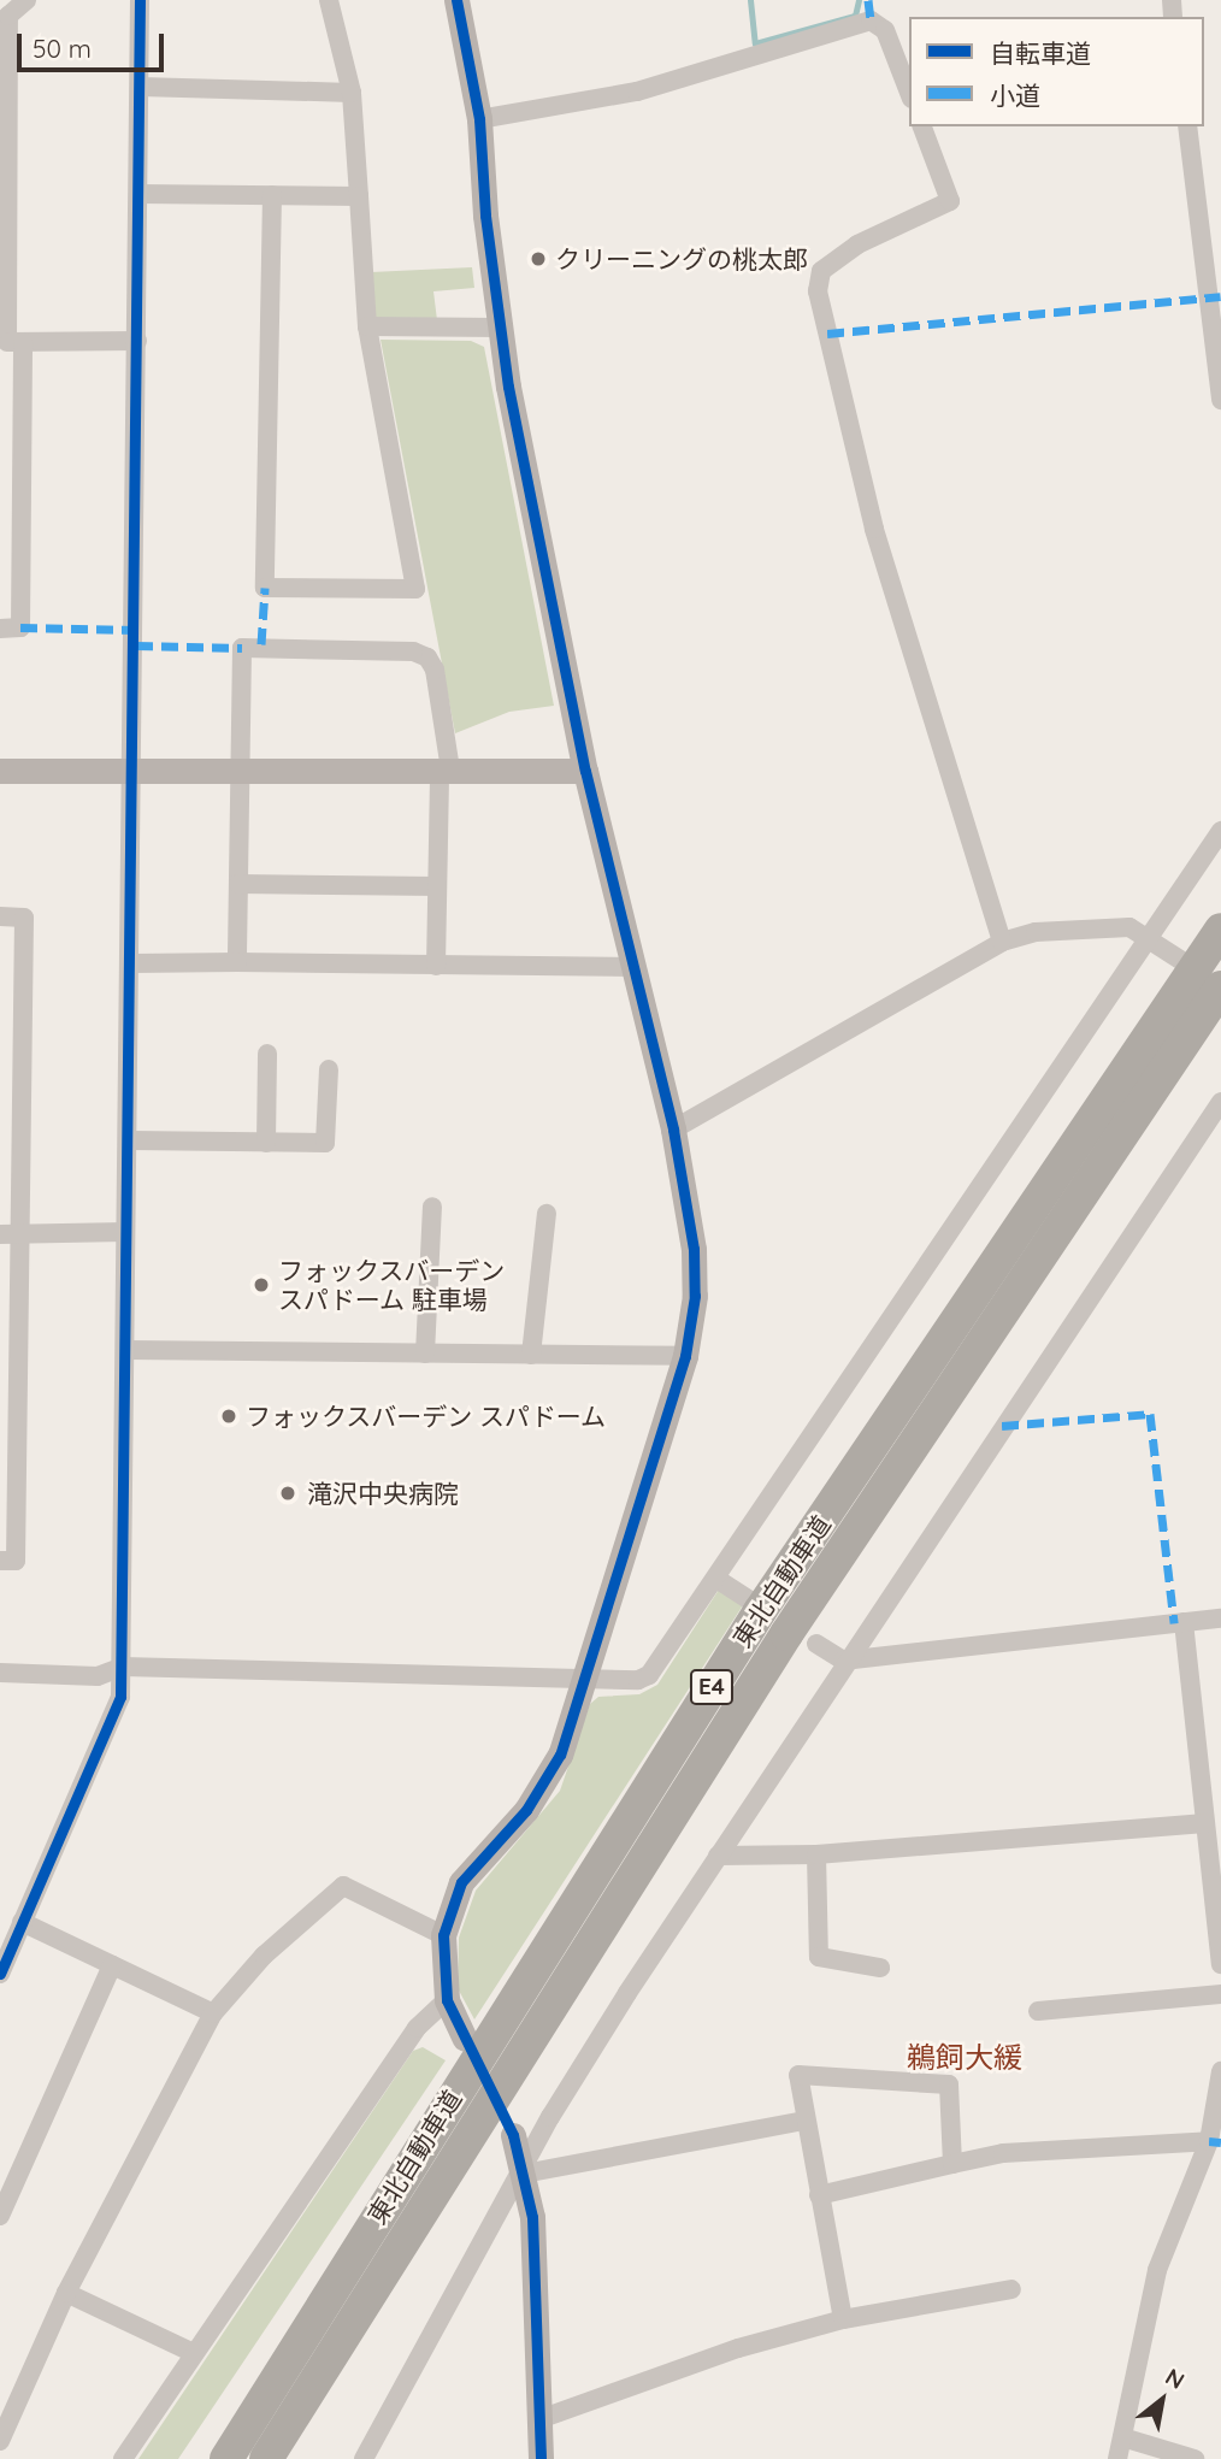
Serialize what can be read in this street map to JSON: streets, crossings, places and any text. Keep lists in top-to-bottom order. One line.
{"streets":{"highway":["東北自動車道","E4"]},"districts":["鵜飼大緩"],"places":["クリーニングの桃太郎","フォックスバーデン スパドーム 駐車場","フォックスバーデン スパドーム","滝沢中央病院"],"legend":["自転車道","小道"],"scale_bar":"50 m","north":"top right"}
